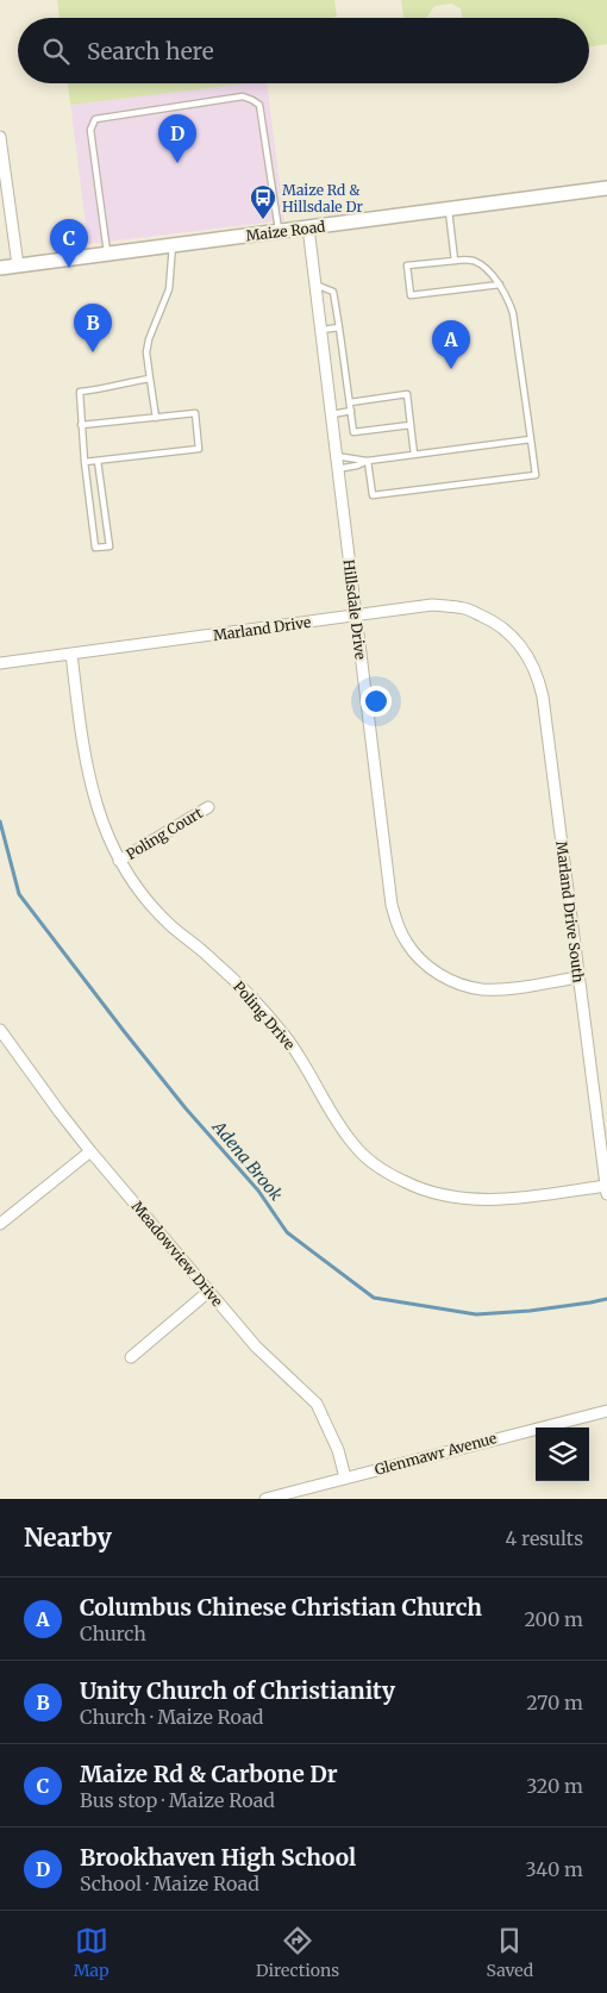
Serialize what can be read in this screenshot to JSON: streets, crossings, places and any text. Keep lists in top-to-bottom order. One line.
{"streets":{"street":["Maize Road","Hillsdale Drive","Marland Drive","Poling Court","Marland Drive South","Poling Drive","Meadowview Drive","Glenmawr Avenue"]},"crossings":[["Maize Road","Hillsdale Drive"],["Hillsdale Drive","Marland Drive"],["Hillsdale Drive","Marland Drive South"],["Marland Drive","Marland Drive South"],["Marland Drive","Poling Drive"],["Poling Court","Poling Drive"],["Marland Drive South","Poling Drive"],["Meadowview Drive","Glenmawr Avenue"]],"water":["Adena Brook"],"places":{"bus stop":["Maize Rd & Hillsdale Dr"]},"page":{"search":"Search here","pins":["D","C","B","A"],"heading":["Nearby","4 results"],"list":[{"mark":"A","name":"Columbus Chinese Christian Church","note":"Church","value":"200 m"},{"mark":"B","name":"Unity Church of Christianity","note":"Church · Maize Road","value":"270 m"},{"mark":"C","name":"Maize Rd & Carbone Dr","note":"Bus stop · Maize Road","value":"320 m"},{"mark":"D","name":"Brookhaven High School","note":"School · Maize Road","value":"340 m"}],"nav":["Map","Directions","Saved"]}}
